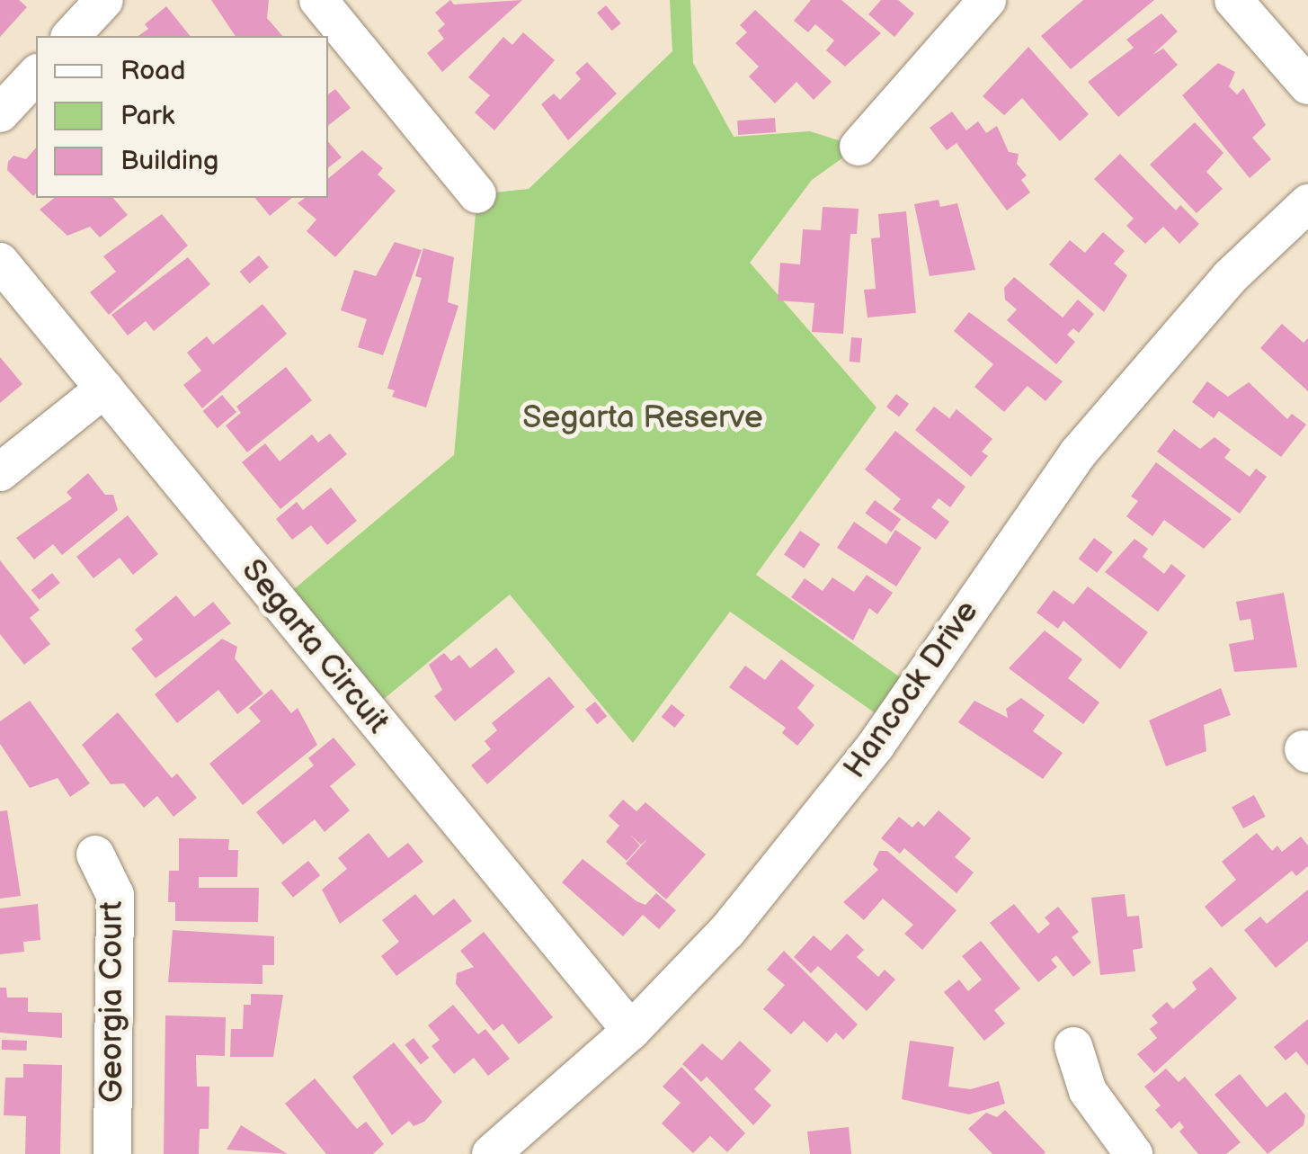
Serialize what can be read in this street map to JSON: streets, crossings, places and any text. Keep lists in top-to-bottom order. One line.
{"streets":{"street":["Segarta Circuit","Hancock Drive","Georgia Court"]},"crossings":[["Segarta Circuit","Hancock Drive"]],"parks":["Segarta Reserve"],"legend":["Road","Park","Building"]}
